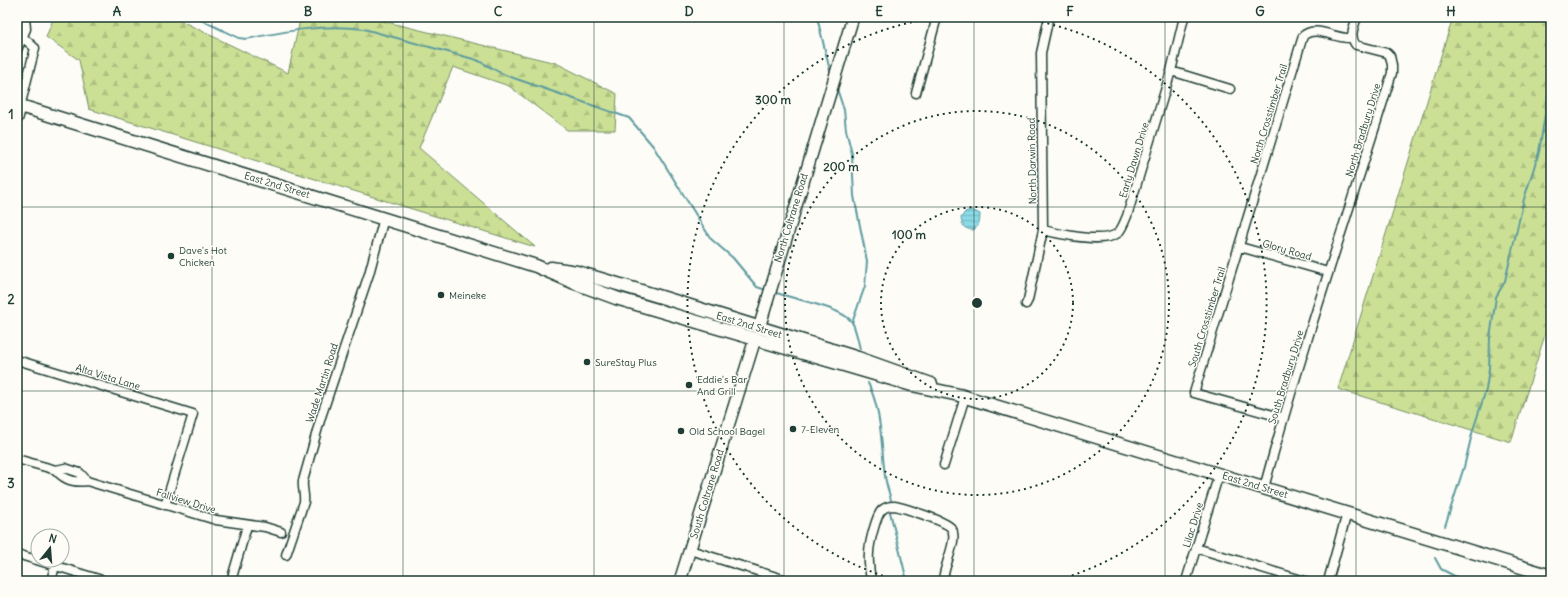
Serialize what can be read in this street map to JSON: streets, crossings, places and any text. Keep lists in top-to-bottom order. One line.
{"streets":{"main road":["East 2nd Street"],"street":["North Crosstimber Trail","North Bradbury Drive","Early Dawn Drive","North Darwin Road","North Coltrane Road","Glory Road","South Crosstimber Trail","Alta Vista Lane","South Bradbury Drive","Wade Martin Road","South Coltrane Road","Fallview Drive","Lilac Drive"]},"crossings":[["North Crosstimber Trail","North Bradbury Drive"],["North Crosstimber Trail","Glory Road"],["North Crosstimber Trail","South Crosstimber Trail"],["North Bradbury Drive","Glory Road"],["North Bradbury Drive","South Bradbury Drive"],["Early Dawn Drive","North Darwin Road"],["East 2nd Street","North Coltrane Road"],["East 2nd Street","South Bradbury Drive"],["East 2nd Street","Wade Martin Road"],["East 2nd Street","South Coltrane Road"],["East 2nd Street","Lilac Drive"],["North Coltrane Road","South Coltrane Road"],["Glory Road","South Crosstimber Trail"],["Glory Road","South Bradbury Drive"],["South Crosstimber Trail","South Bradbury Drive"],["Alta Vista Lane","Fallview Drive"]],"places":["Dave's Hot Chicken","Meineke","SureStay Plus","Eddie's Bar And Grill","7-Eleven","Old School Bagel"],"north":"top","grid":{"columns":["A","B","C","D","E","F","G","H"],"rows":["1","2","3"]},"rings":["300 m","200 m","100 m"]}
